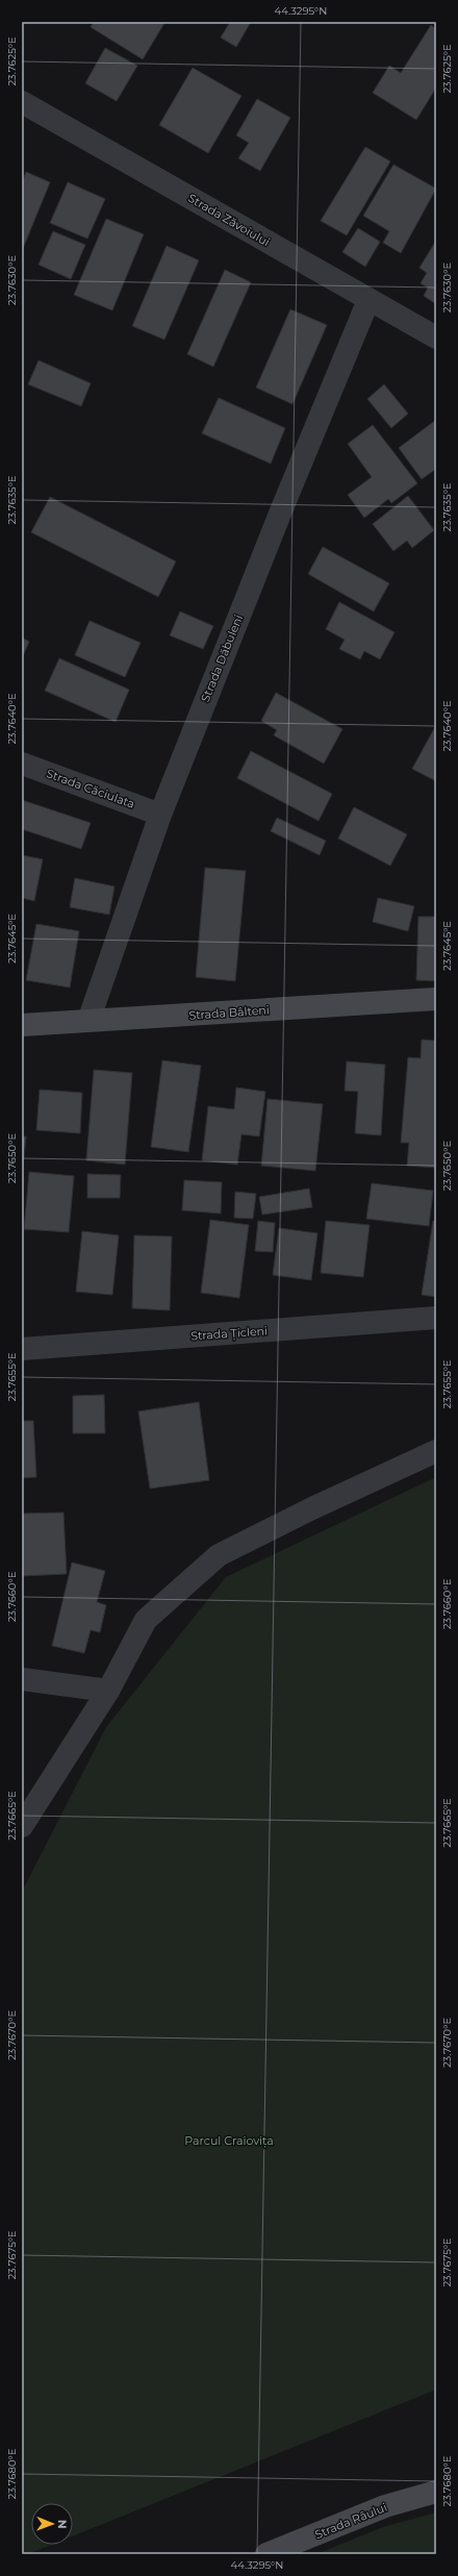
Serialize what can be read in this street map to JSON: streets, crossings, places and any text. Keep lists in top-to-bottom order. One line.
{"streets":{"street":["Strada Zăvoiului","Strada Dăbuleni","Strada Căciulata","Strada Bâlteni","Strada Țicleni","Strada Râului"]},"crossings":[["Strada Zăvoiului","Strada Dăbuleni"],["Strada Dăbuleni","Strada Căciulata"],["Strada Dăbuleni","Strada Bâlteni"]],"parks":["Parcul Craiovița"],"north":"right","coordinates":["44.3295°N","23.7625°E","23.7630°E","23.7635°E","23.7640°E","23.7645°E","23.7650°E","23.7655°E","23.7660°E","23.7665°E","23.7670°E","23.7675°E","23.7680°E"]}
